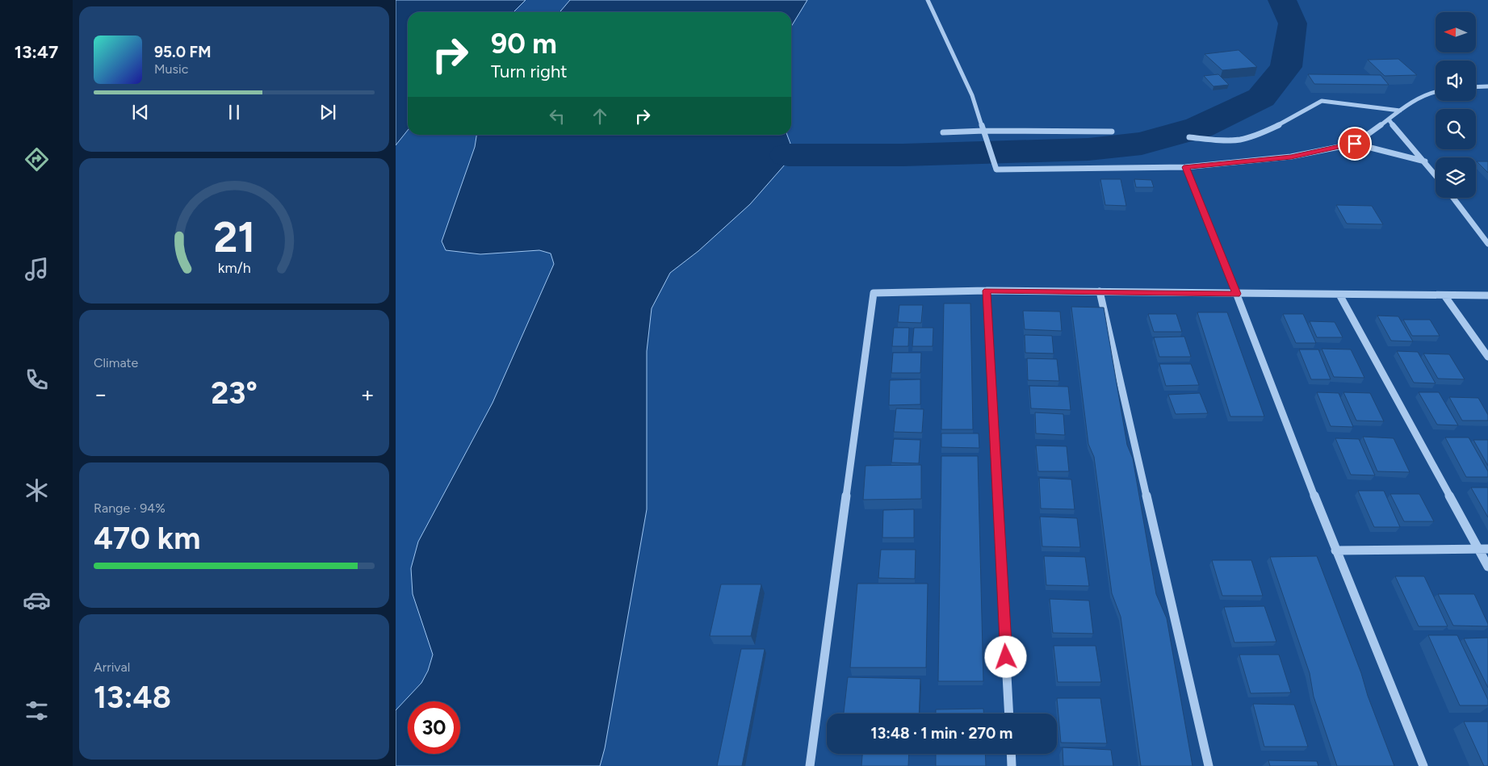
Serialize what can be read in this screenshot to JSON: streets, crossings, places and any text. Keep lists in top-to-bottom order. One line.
{"north":"left","page":{"tabs":"13:47","turn":["90 m","Turn right"],"song":["95.0 FM","Music"],"tile":["Climate",["Range · 94%","470 km"],["Arrival","13:48"]],"heat":["−","23°","+"],"limit":"30","trip":"13:48 · 1 min · 270 m","gauge":["21","km/h"]}}
